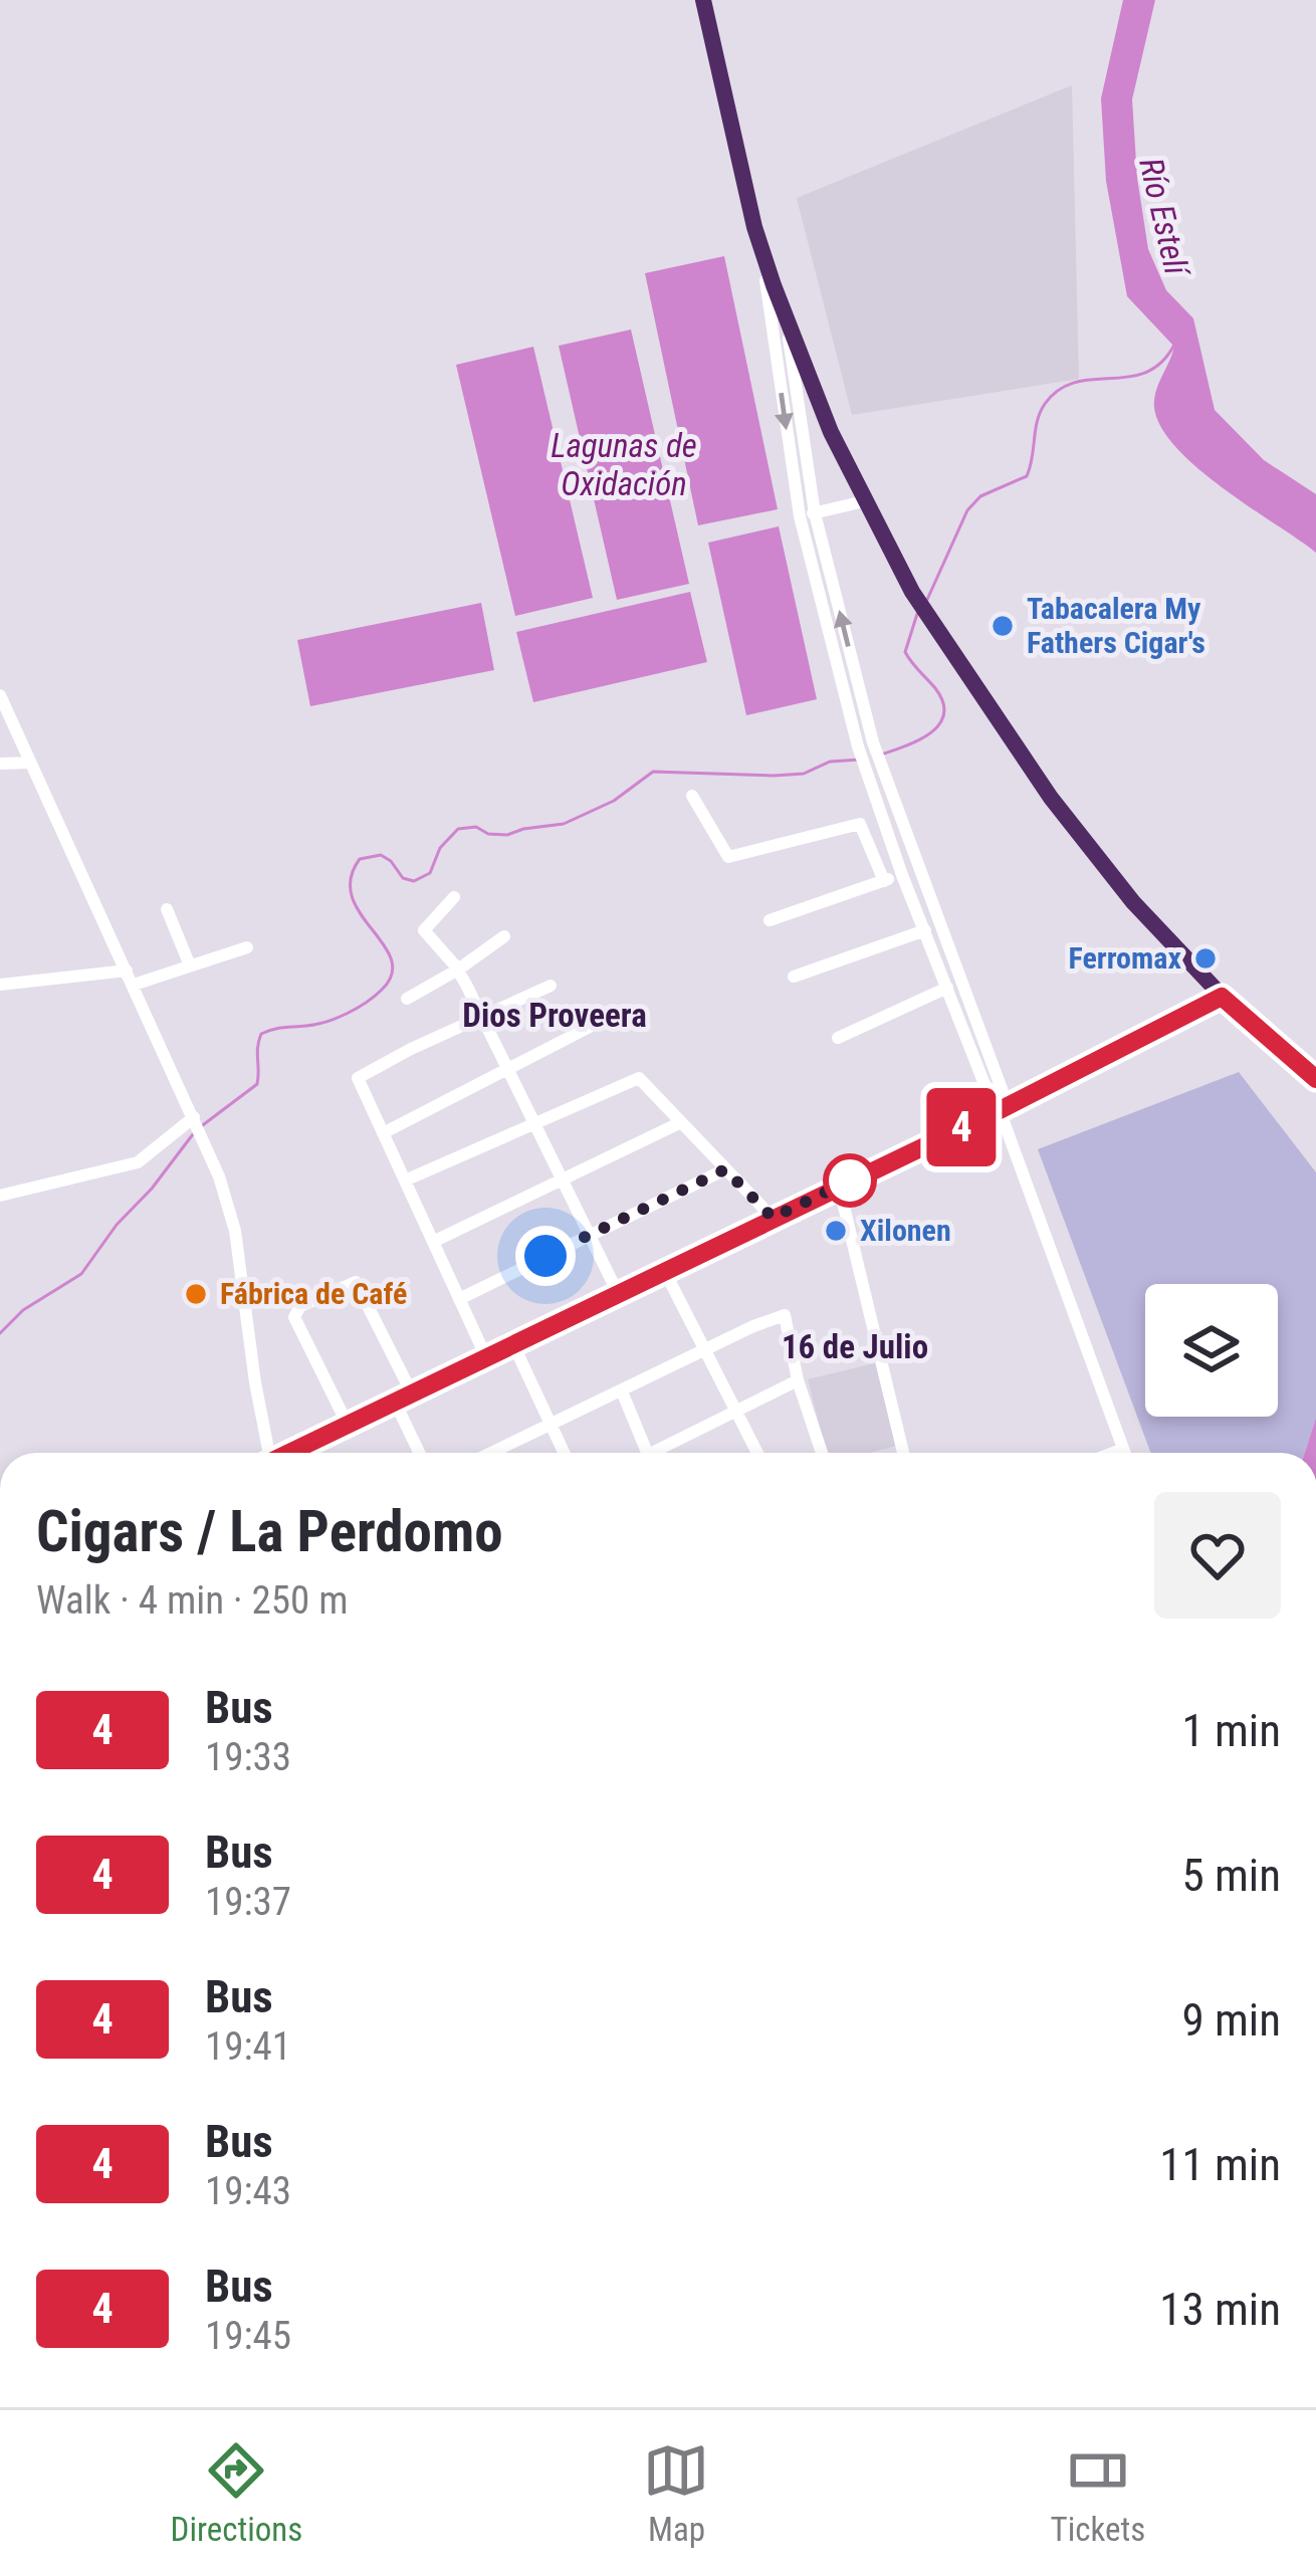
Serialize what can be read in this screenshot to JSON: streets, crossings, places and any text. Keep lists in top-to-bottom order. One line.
{"districts":["Dios Proveera","16 de Julio"],"water":["Río Estelí","Lagunas de Oxidación"],"places":["Tabacalera My Fathers Cigar's","Ferromax","Xilonen","Fábrica de Café"],"lines":["bus line 4"],"page":{"on_map":"4","heading":["Cigars / La Perdomo","Walk · 4 min · 250 m"],"list":[{"mark":"4","name":"Bus","note":"19:33","value":"1 min"},{"mark":"4","name":"Bus","note":"19:37","value":"5 min"},{"mark":"4","name":"Bus","note":"19:41","value":"9 min"},{"mark":"4","name":"Bus","note":"19:43","value":"11 min"},{"mark":"4","name":"Bus","note":"19:45","value":"13 min"}],"tabs":["Directions","Map","Tickets"]}}
